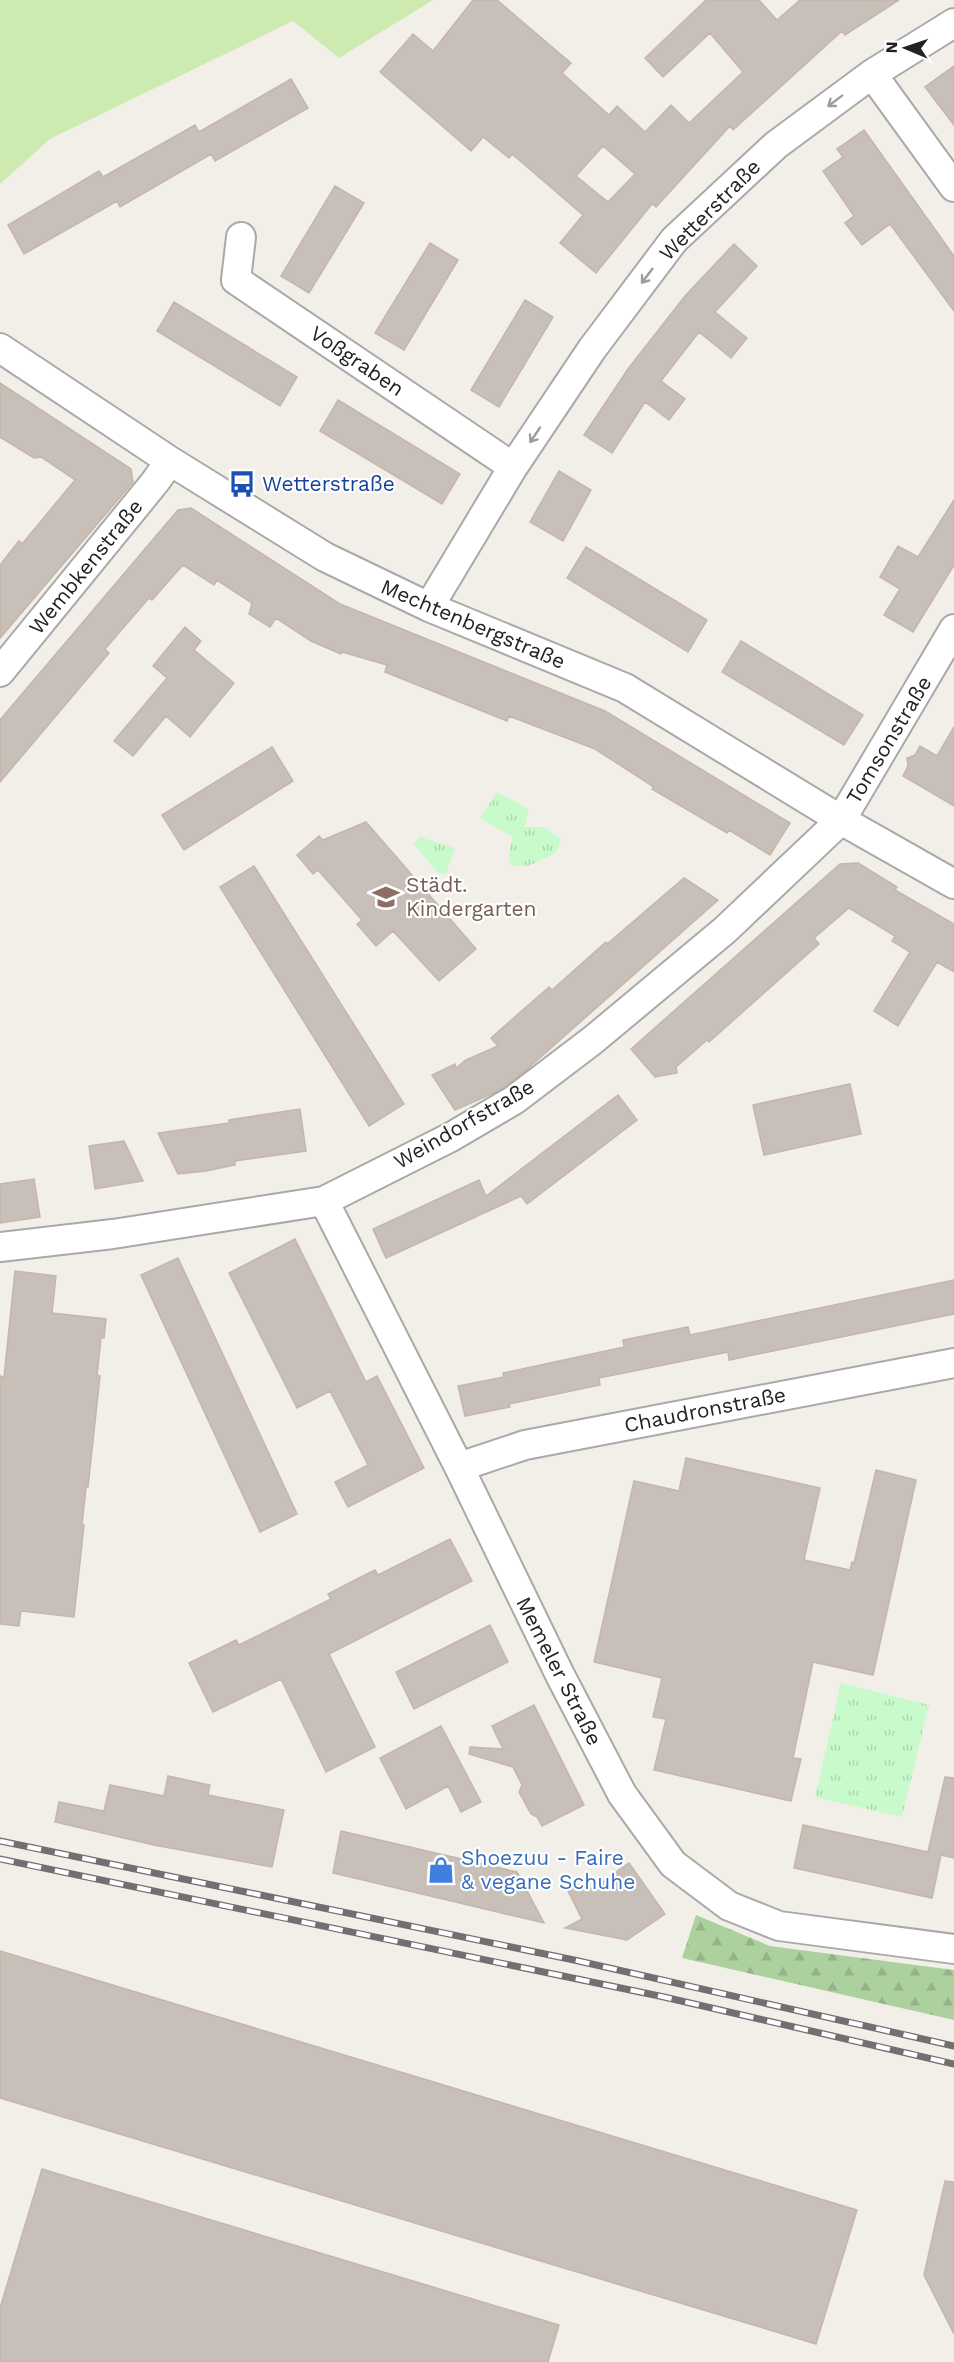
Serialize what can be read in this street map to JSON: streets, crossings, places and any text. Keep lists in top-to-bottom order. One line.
{"streets":{"street":["Wetterstraße","Voßgraben","Wembkenstraße","Mechtenbergstraße","Tomsonstraße","Weindorfstraße","Chaudronstraße","Memeler Straße"]},"crossings":[["Wetterstraße","Voßgraben"],["Wetterstraße","Mechtenbergstraße"],["Wembkenstraße","Mechtenbergstraße"],["Mechtenbergstraße","Tomsonstraße"],["Mechtenbergstraße","Weindorfstraße"],["Tomsonstraße","Weindorfstraße"],["Weindorfstraße","Memeler Straße"],["Chaudronstraße","Memeler Straße"]],"one_way":["Wetterstraße"],"places":{"bus stop":["Wetterstraße"],"school or university":["Städt. Kindergarten"],"shop":["Shoezuu - Faire & vegane Schuhe"]},"north":"left"}
